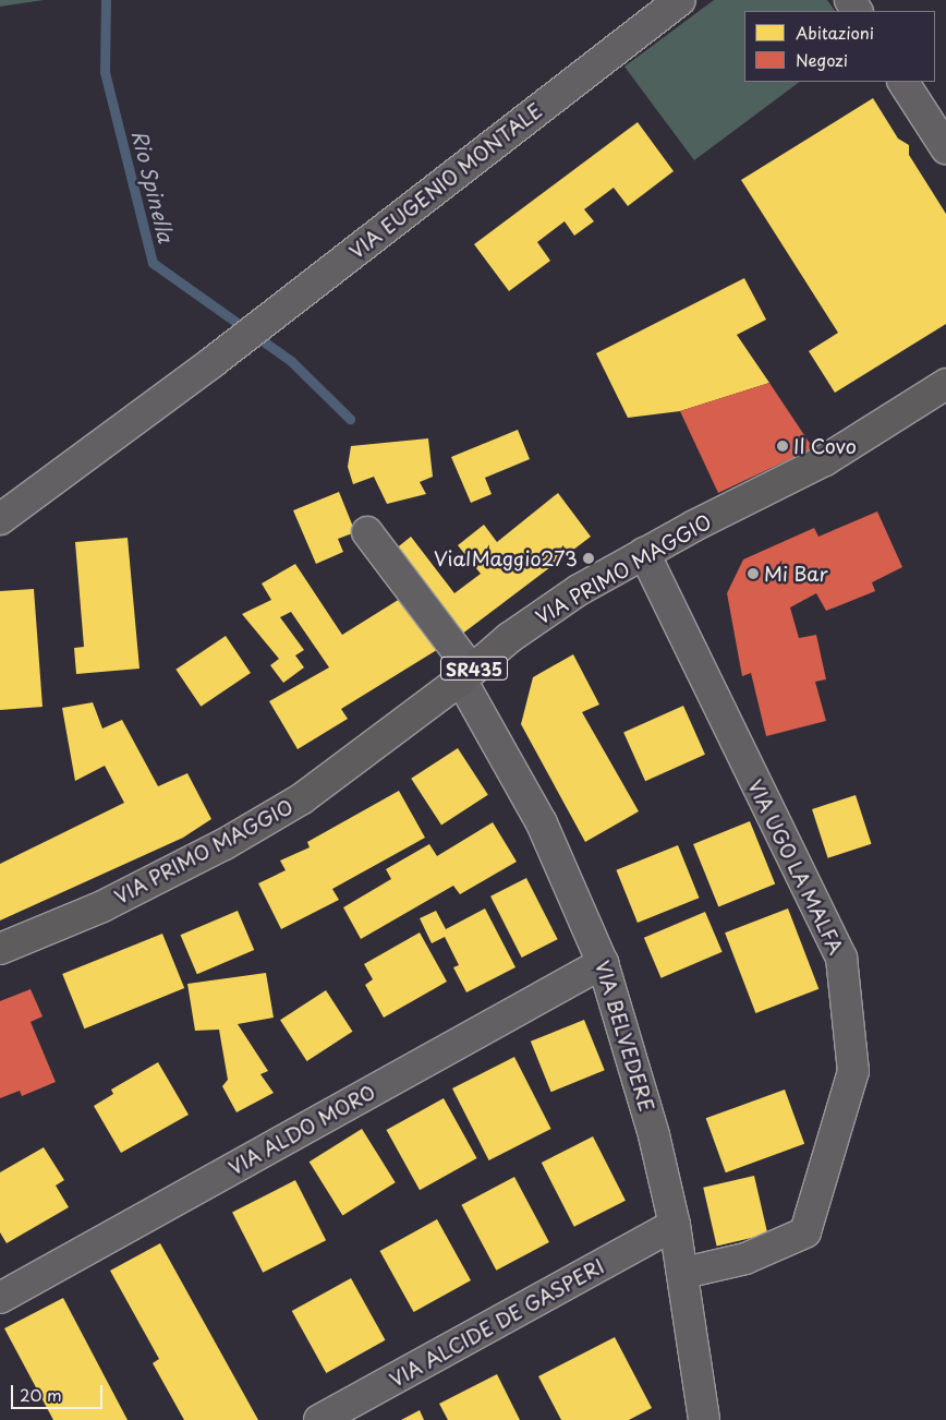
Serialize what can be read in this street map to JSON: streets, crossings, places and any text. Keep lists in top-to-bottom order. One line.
{"streets":{"main road":["VIA PRIMO MAGGIO","SR435"],"street":["VIA EUGENIO MONTALE","VIA UGO LA MALFA","VIA BELVEDERE","VIA ALDO MORO","VIA ALCIDE DE GASPERI"]},"crossings":[["VIA PRIMO MAGGIO","VIA UGO LA MALFA"],["VIA PRIMO MAGGIO","VIA BELVEDERE"],["VIA UGO LA MALFA","VIA BELVEDERE"],["VIA BELVEDERE","VIA ALDO MORO"],["VIA BELVEDERE","VIA ALCIDE DE GASPERI"]],"water":["Rio Spinella"],"places":["Il Covo","ViaIMaggio273","Mi Bar"],"legend":["Abitazioni","Negozi"],"scale_bar":"20 m"}
